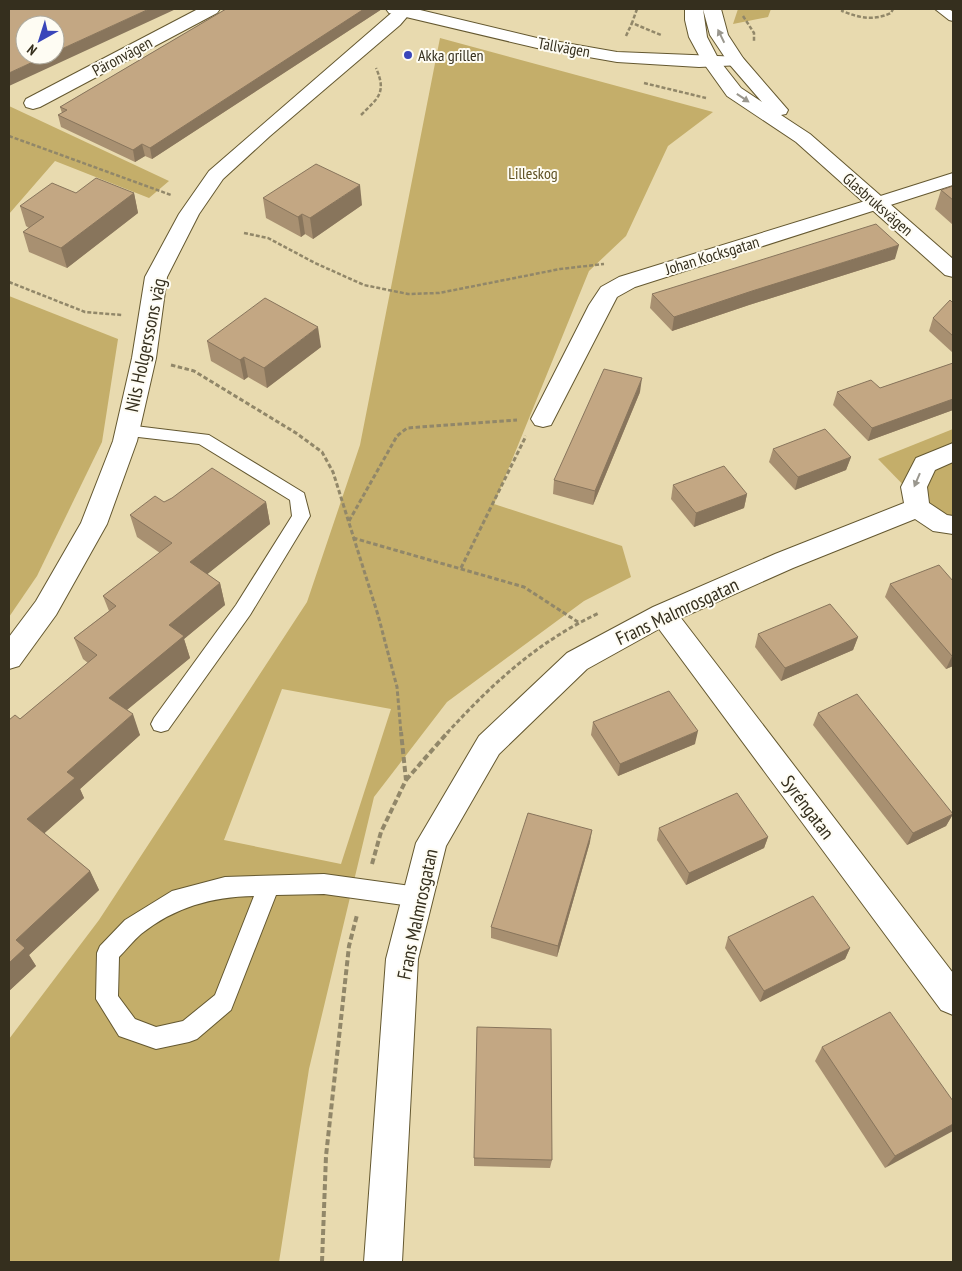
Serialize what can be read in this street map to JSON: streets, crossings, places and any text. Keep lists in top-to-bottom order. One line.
{"streets":{"street":["Tallvägen","Päronvägen","Glasbruksvägen","Johan Kocksgatan","Nils Holgerssons väg","Frans Malmrosgatan","Syréngatan"]},"crossings":[["Tallvägen","Glasbruksvägen"],["Tallvägen","Nils Holgerssons väg"],["Glasbruksvägen","Johan Kocksgatan"],["Frans Malmrosgatan","Syréngatan"]],"parks":["Lilleskog"],"places":["Akka grillen"],"north":"bottom left"}
